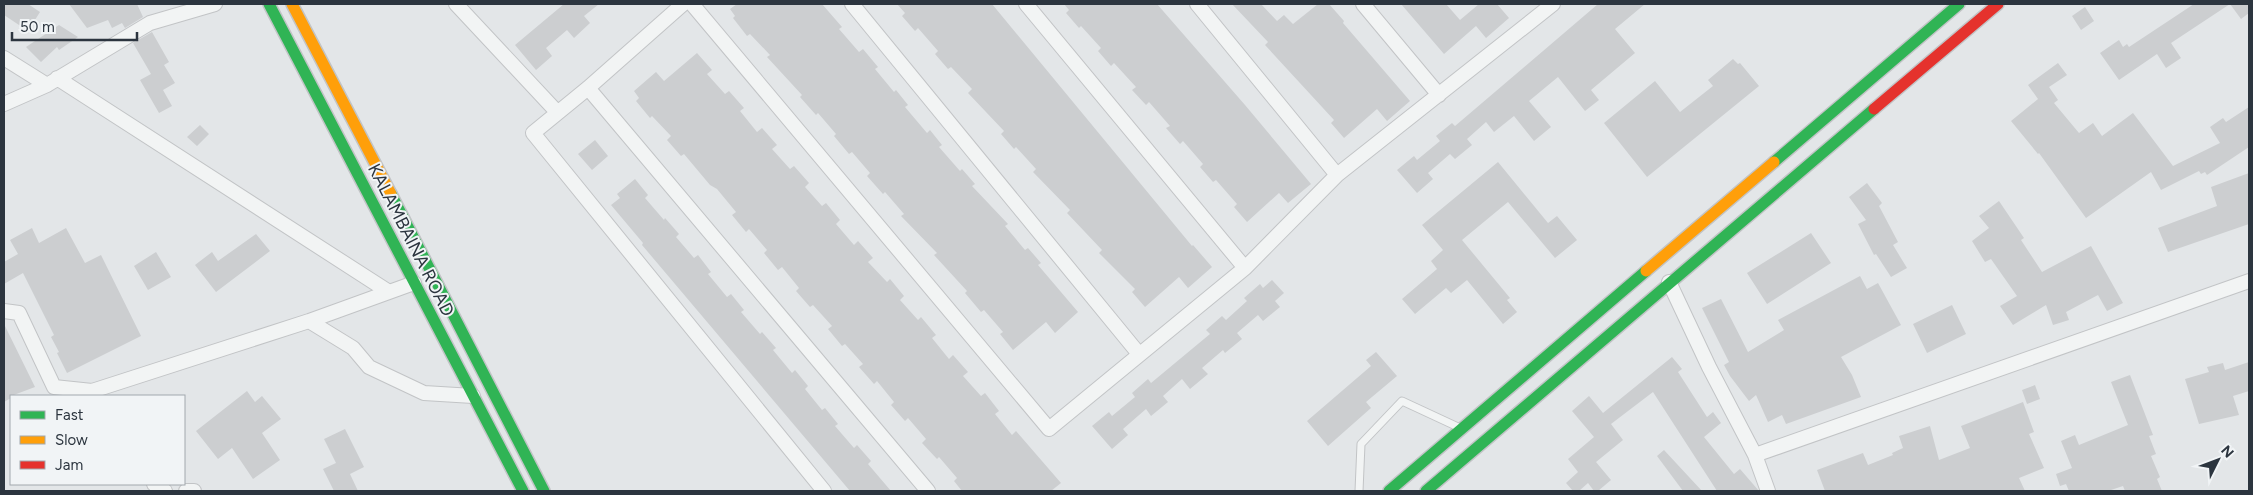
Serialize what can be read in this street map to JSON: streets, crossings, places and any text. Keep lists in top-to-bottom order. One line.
{"streets":{"main road":["KALAMBAINA ROAD"]},"legend":["Fast","Slow","Jam"],"scale_bar":"50 m","north":"top right"}
